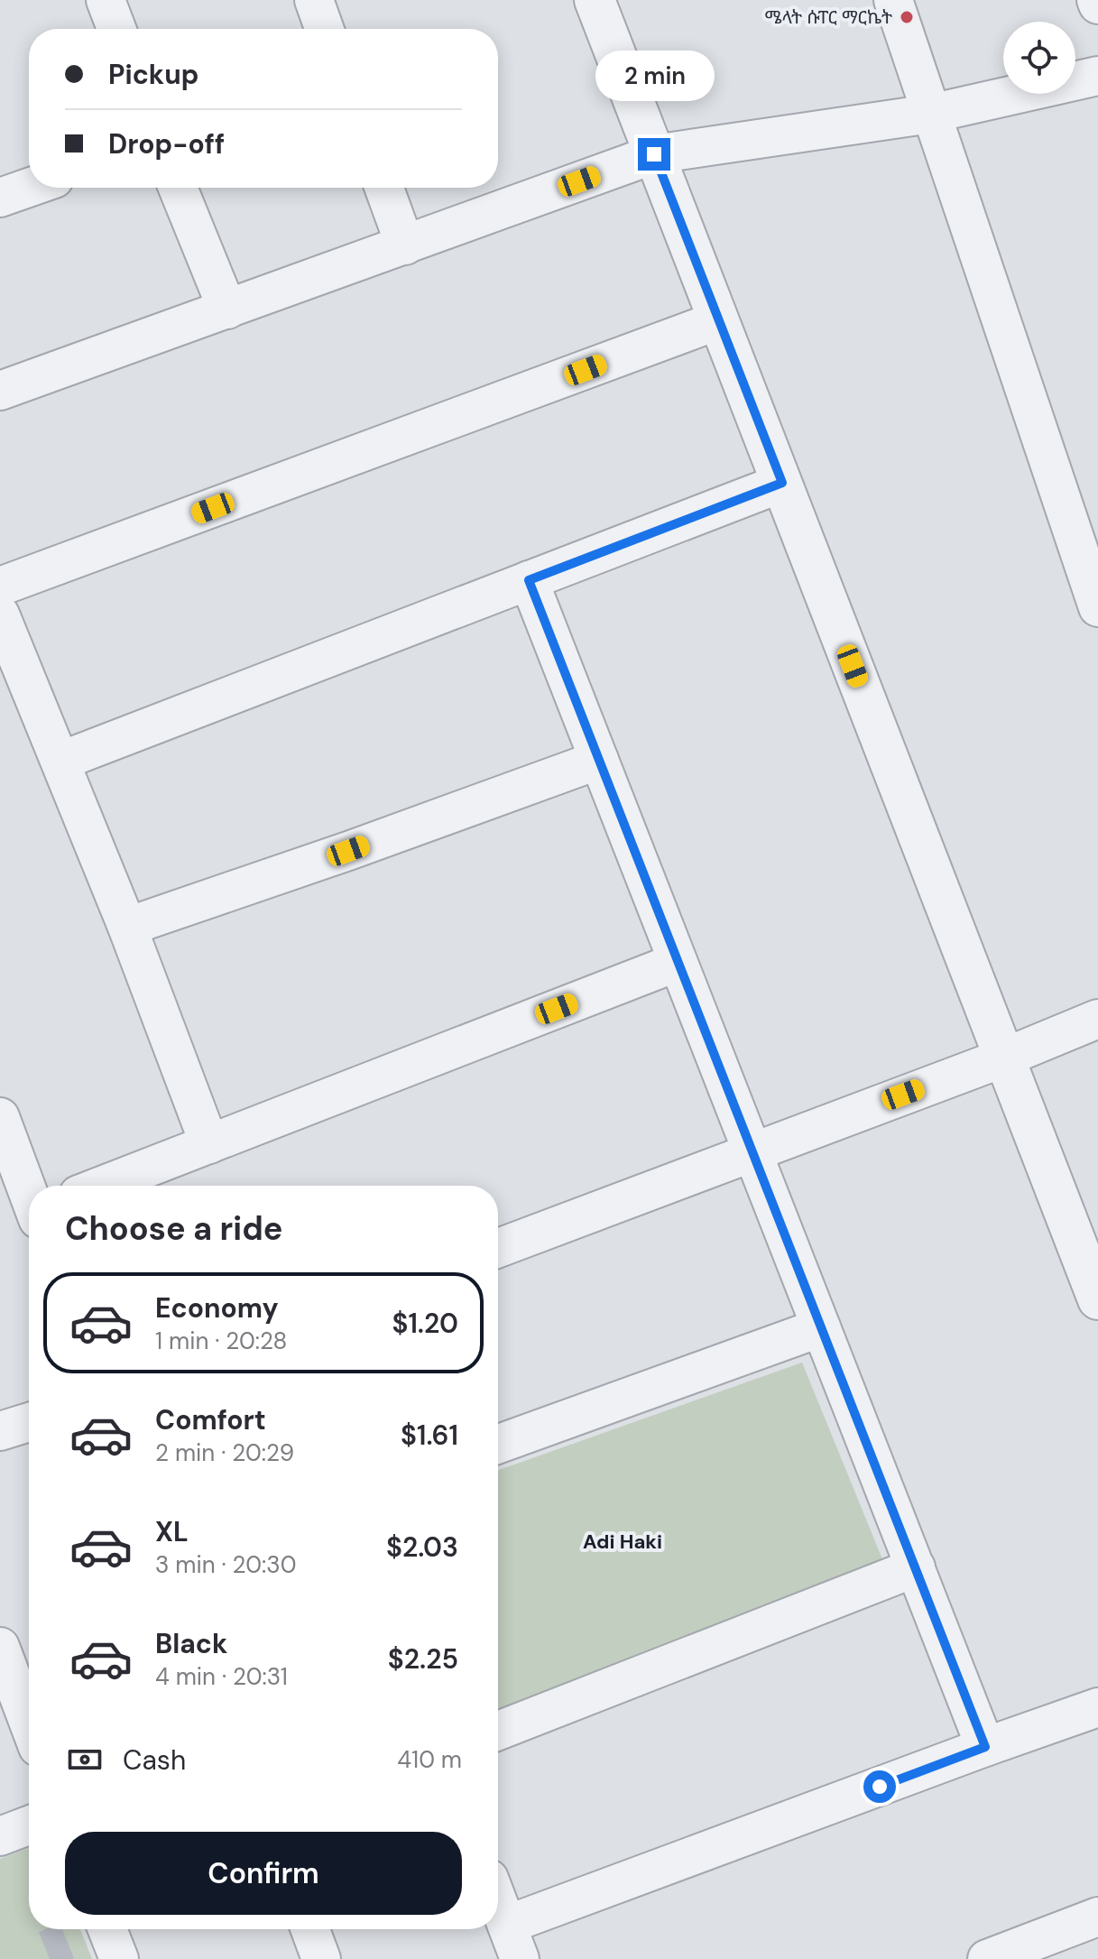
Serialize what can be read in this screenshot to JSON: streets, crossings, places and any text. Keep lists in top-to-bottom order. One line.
{"districts":["Adi Haki"],"places":["ሜላት ሱፐር ማርኬት"],"page":{"banner":["Pickup","Drop-off"],"bubble":"2 min","heading":"Choose a ride","list":[{"name":"Economy","note":"1 min · 20:28","value":"$1.20"},{"name":"Comfort","note":"2 min · 20:29","value":"$1.61"},{"name":"XL","note":"3 min · 20:30","value":"$2.03"},{"name":"Black","note":"4 min · 20:31","value":"$2.25"}],"pay":["Cash","410 m"],"buttons":"Confirm"}}
